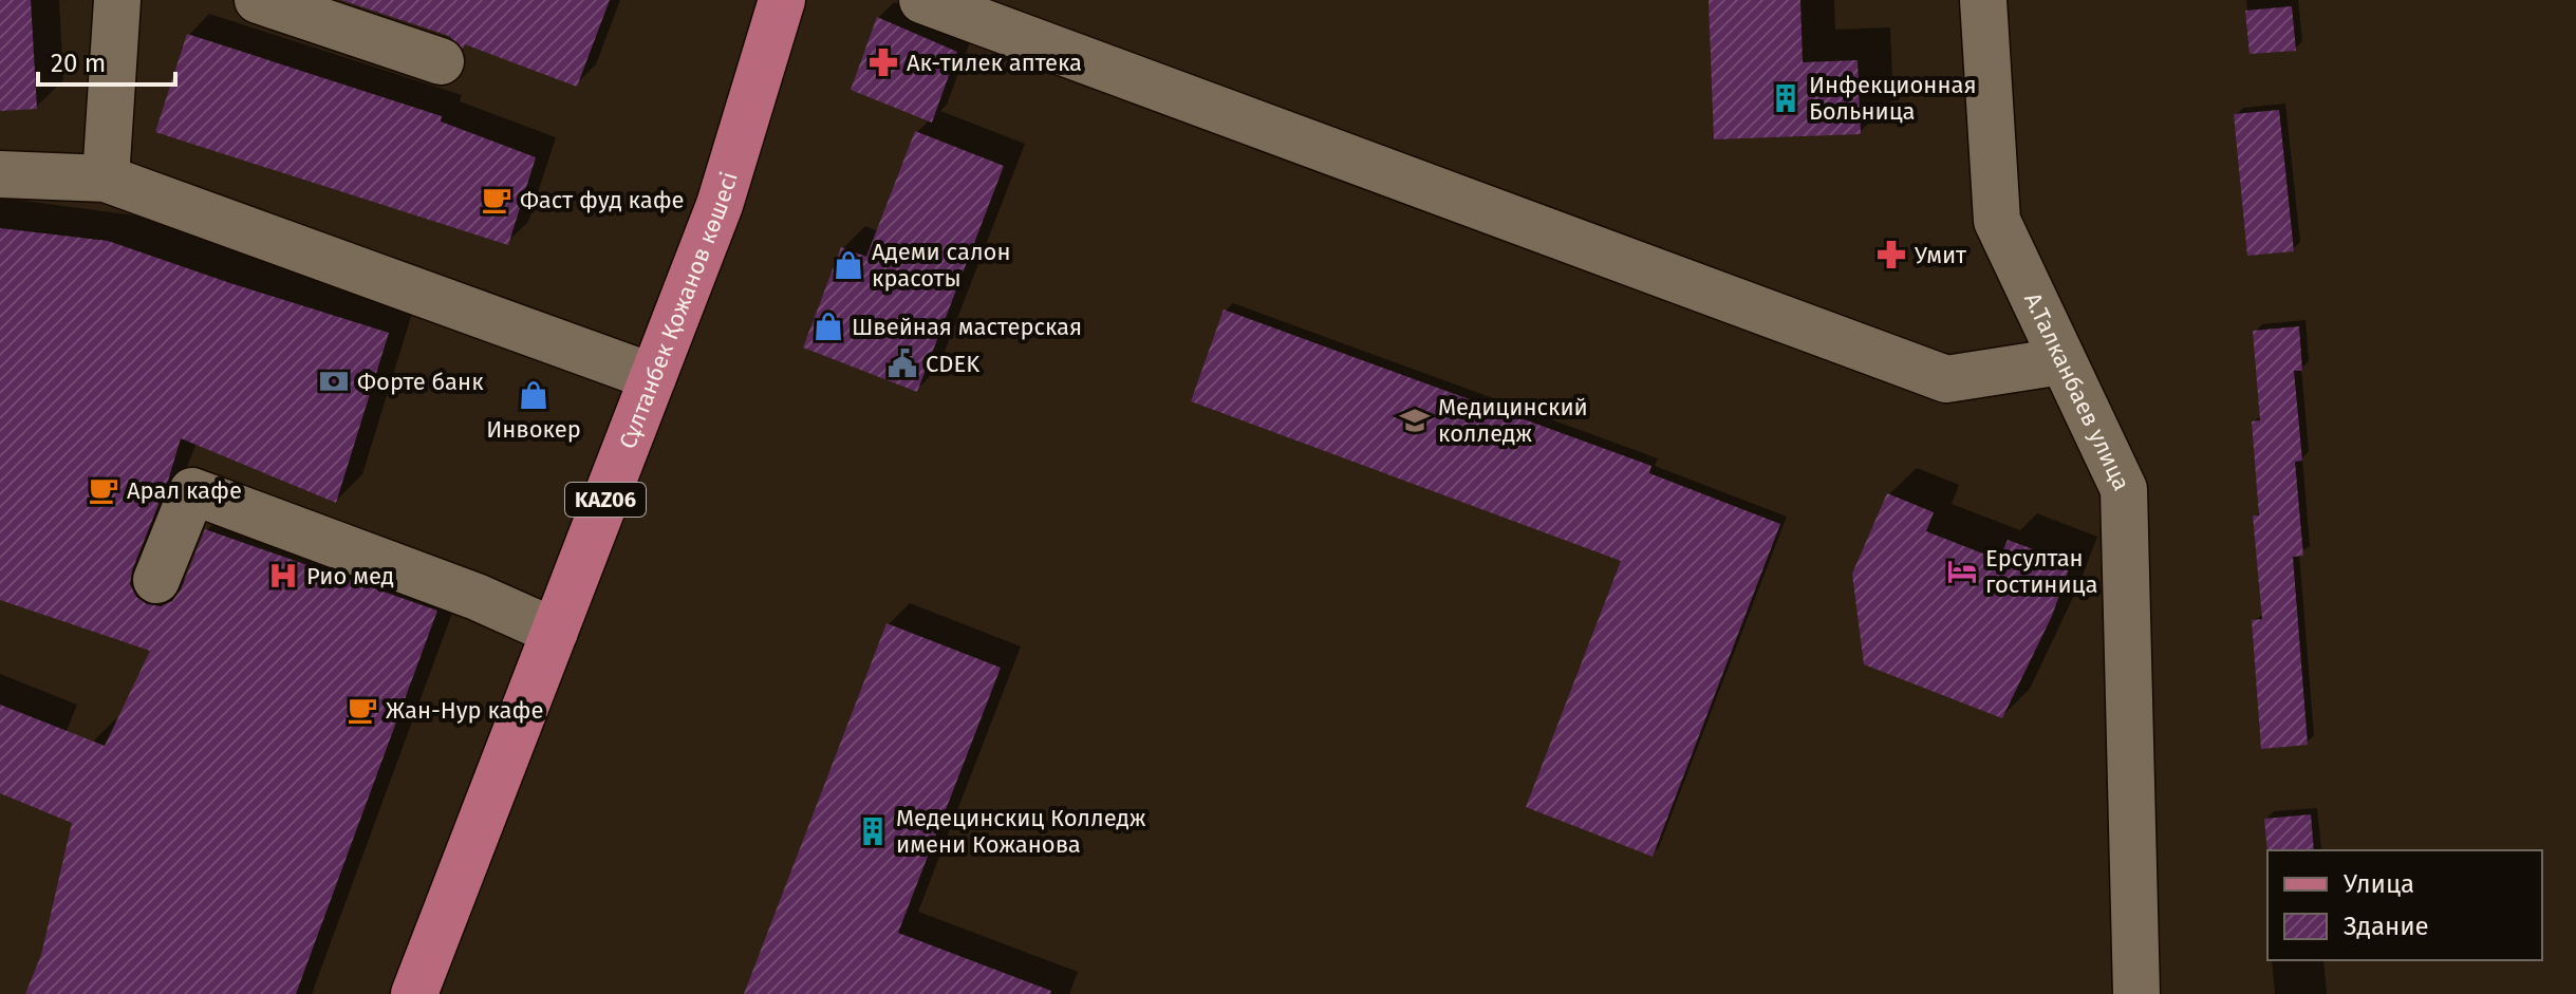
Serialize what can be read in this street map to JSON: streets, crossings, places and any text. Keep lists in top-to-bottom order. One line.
{"streets":{"main road":["Сұлтанбек Қожанов көшесі","KАZ06"],"street":["А.Талканбаев улица"]},"places":{"pharmacy":["Ак-тилек аптека","Умит"],"building":["Инфекционная Больница","Медецинскиц Колледж имени Кожанова"],"cafe":["Фаст фуд кафе","Арал кафе","Жан-Нур кафе"],"shop":["Адеми салон красоты","Швейная мастерская","Инвокер"],"public building":["CDEK"],"bank":["Форте банк"],"school or university":["Медицинский колледж"],"hotel":["Ерсултан гостиница"],"hospital":["Рио мед"]},"legend":["Улица","Здание"],"scale_bar":"20 m"}
